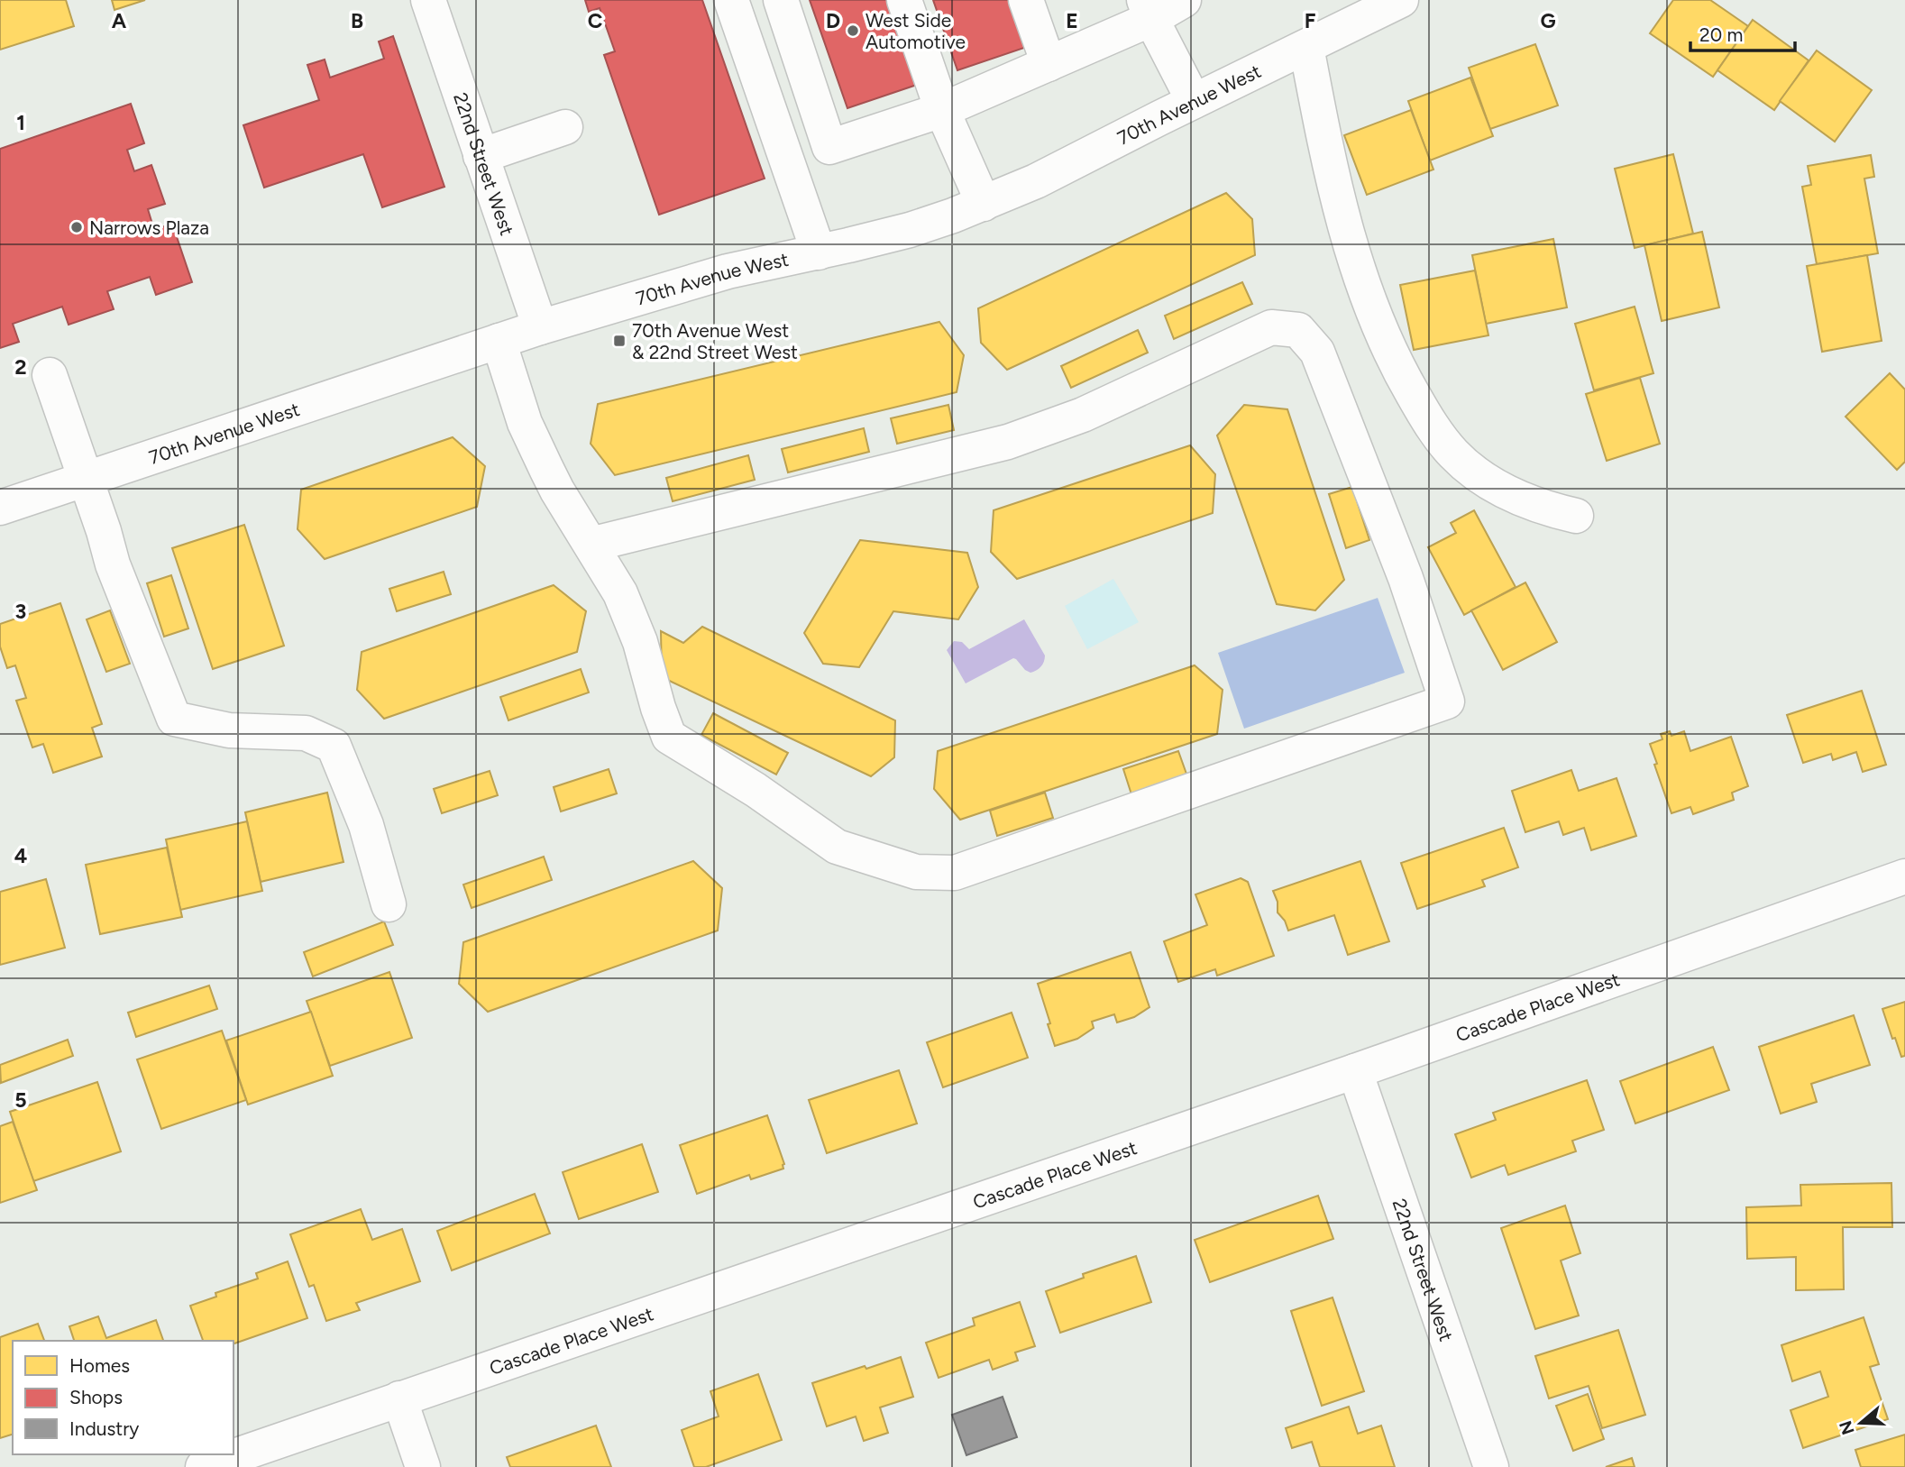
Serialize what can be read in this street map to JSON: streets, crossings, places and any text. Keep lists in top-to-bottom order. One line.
{"streets":{"street":["70th Avenue West","22nd Street West","Cascade Place West"]},"crossings":[["70th Avenue West","22nd Street West"],["22nd Street West","Cascade Place West"]],"places":{"other":["West Side Automotive","Narrows Plaza"],"transit":["70th Avenue West & 22nd Street West"]},"legend":["Homes","Shops","Industry"],"scale_bar":"20 m","north":"left","grid":{"columns":["A","B","C","D","E","F","G"],"rows":["1","2","3","4","5"]}}
